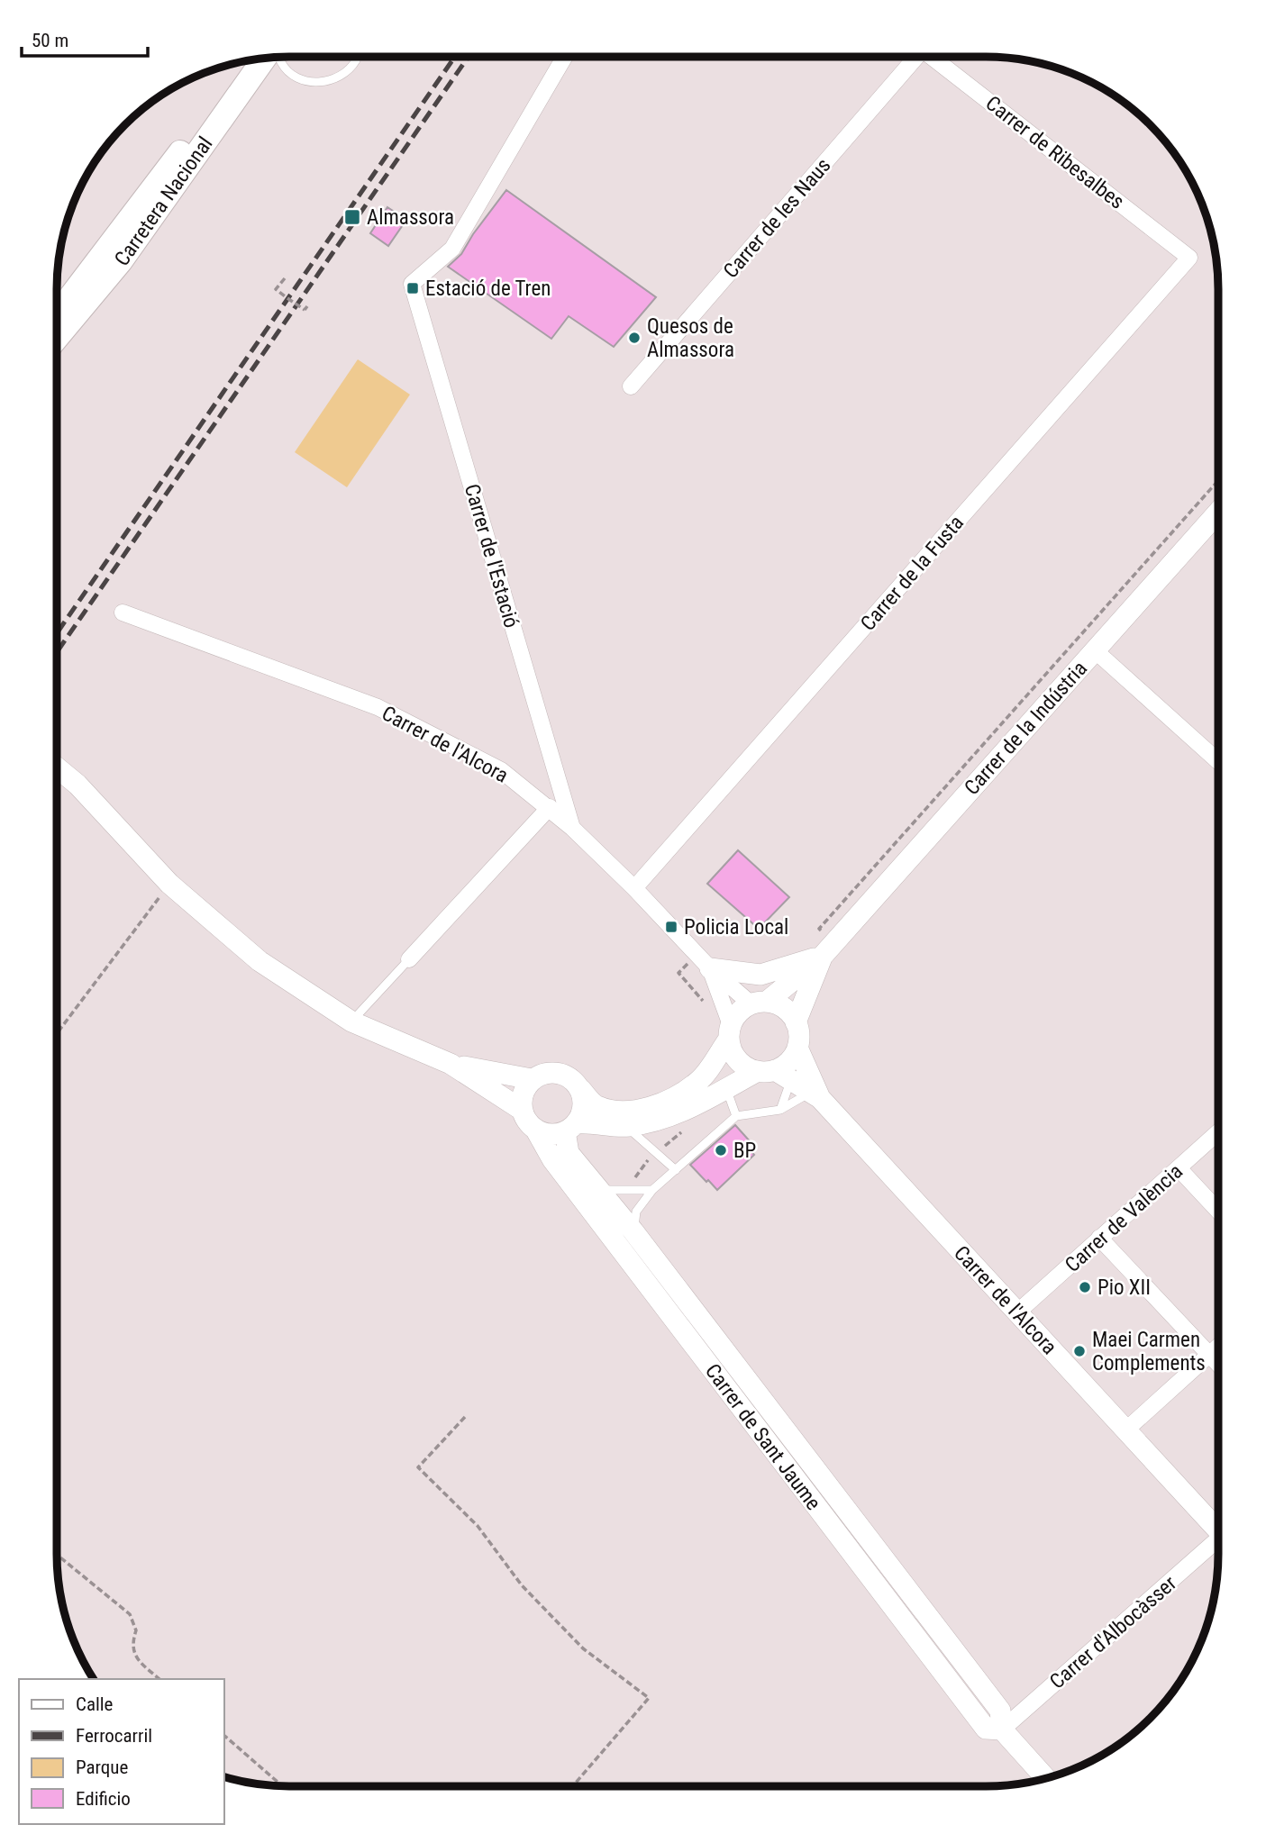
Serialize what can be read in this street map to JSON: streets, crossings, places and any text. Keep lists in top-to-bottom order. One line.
{"streets":{"main road":["Carretera Nacional"],"street":["Carrer de Ribesalbes","Carrer de les Naus","Carrer de l'Estació","Carrer de la Fusta","Carrer de la Indústria","Carrer de l'Alcora","Carrer de València","Carrer de Sant Jaume","Carrer d'Albocàsser"]},"crossings":[["Carrer de Ribesalbes","Carrer de la Fusta"],["Carrer de l'Estació","Carrer de l'Alcora"],["Carrer de la Fusta","Carrer de l'Alcora"],["Carrer de la Indústria","Carrer de l'Alcora"],["Carrer de l'Alcora","Carrer de València"],["Carrer de Sant Jaume","Carrer d'Albocàsser"]],"places":{"transit":["Almassora","Estació de Tren","Policia Local"],"other":["Quesos de Almassora","BP","Pio XII","Maei Carmen Complements"]},"legend":["Calle","Ferrocarril","Parque","Edificio"],"scale_bar":"50 m"}
